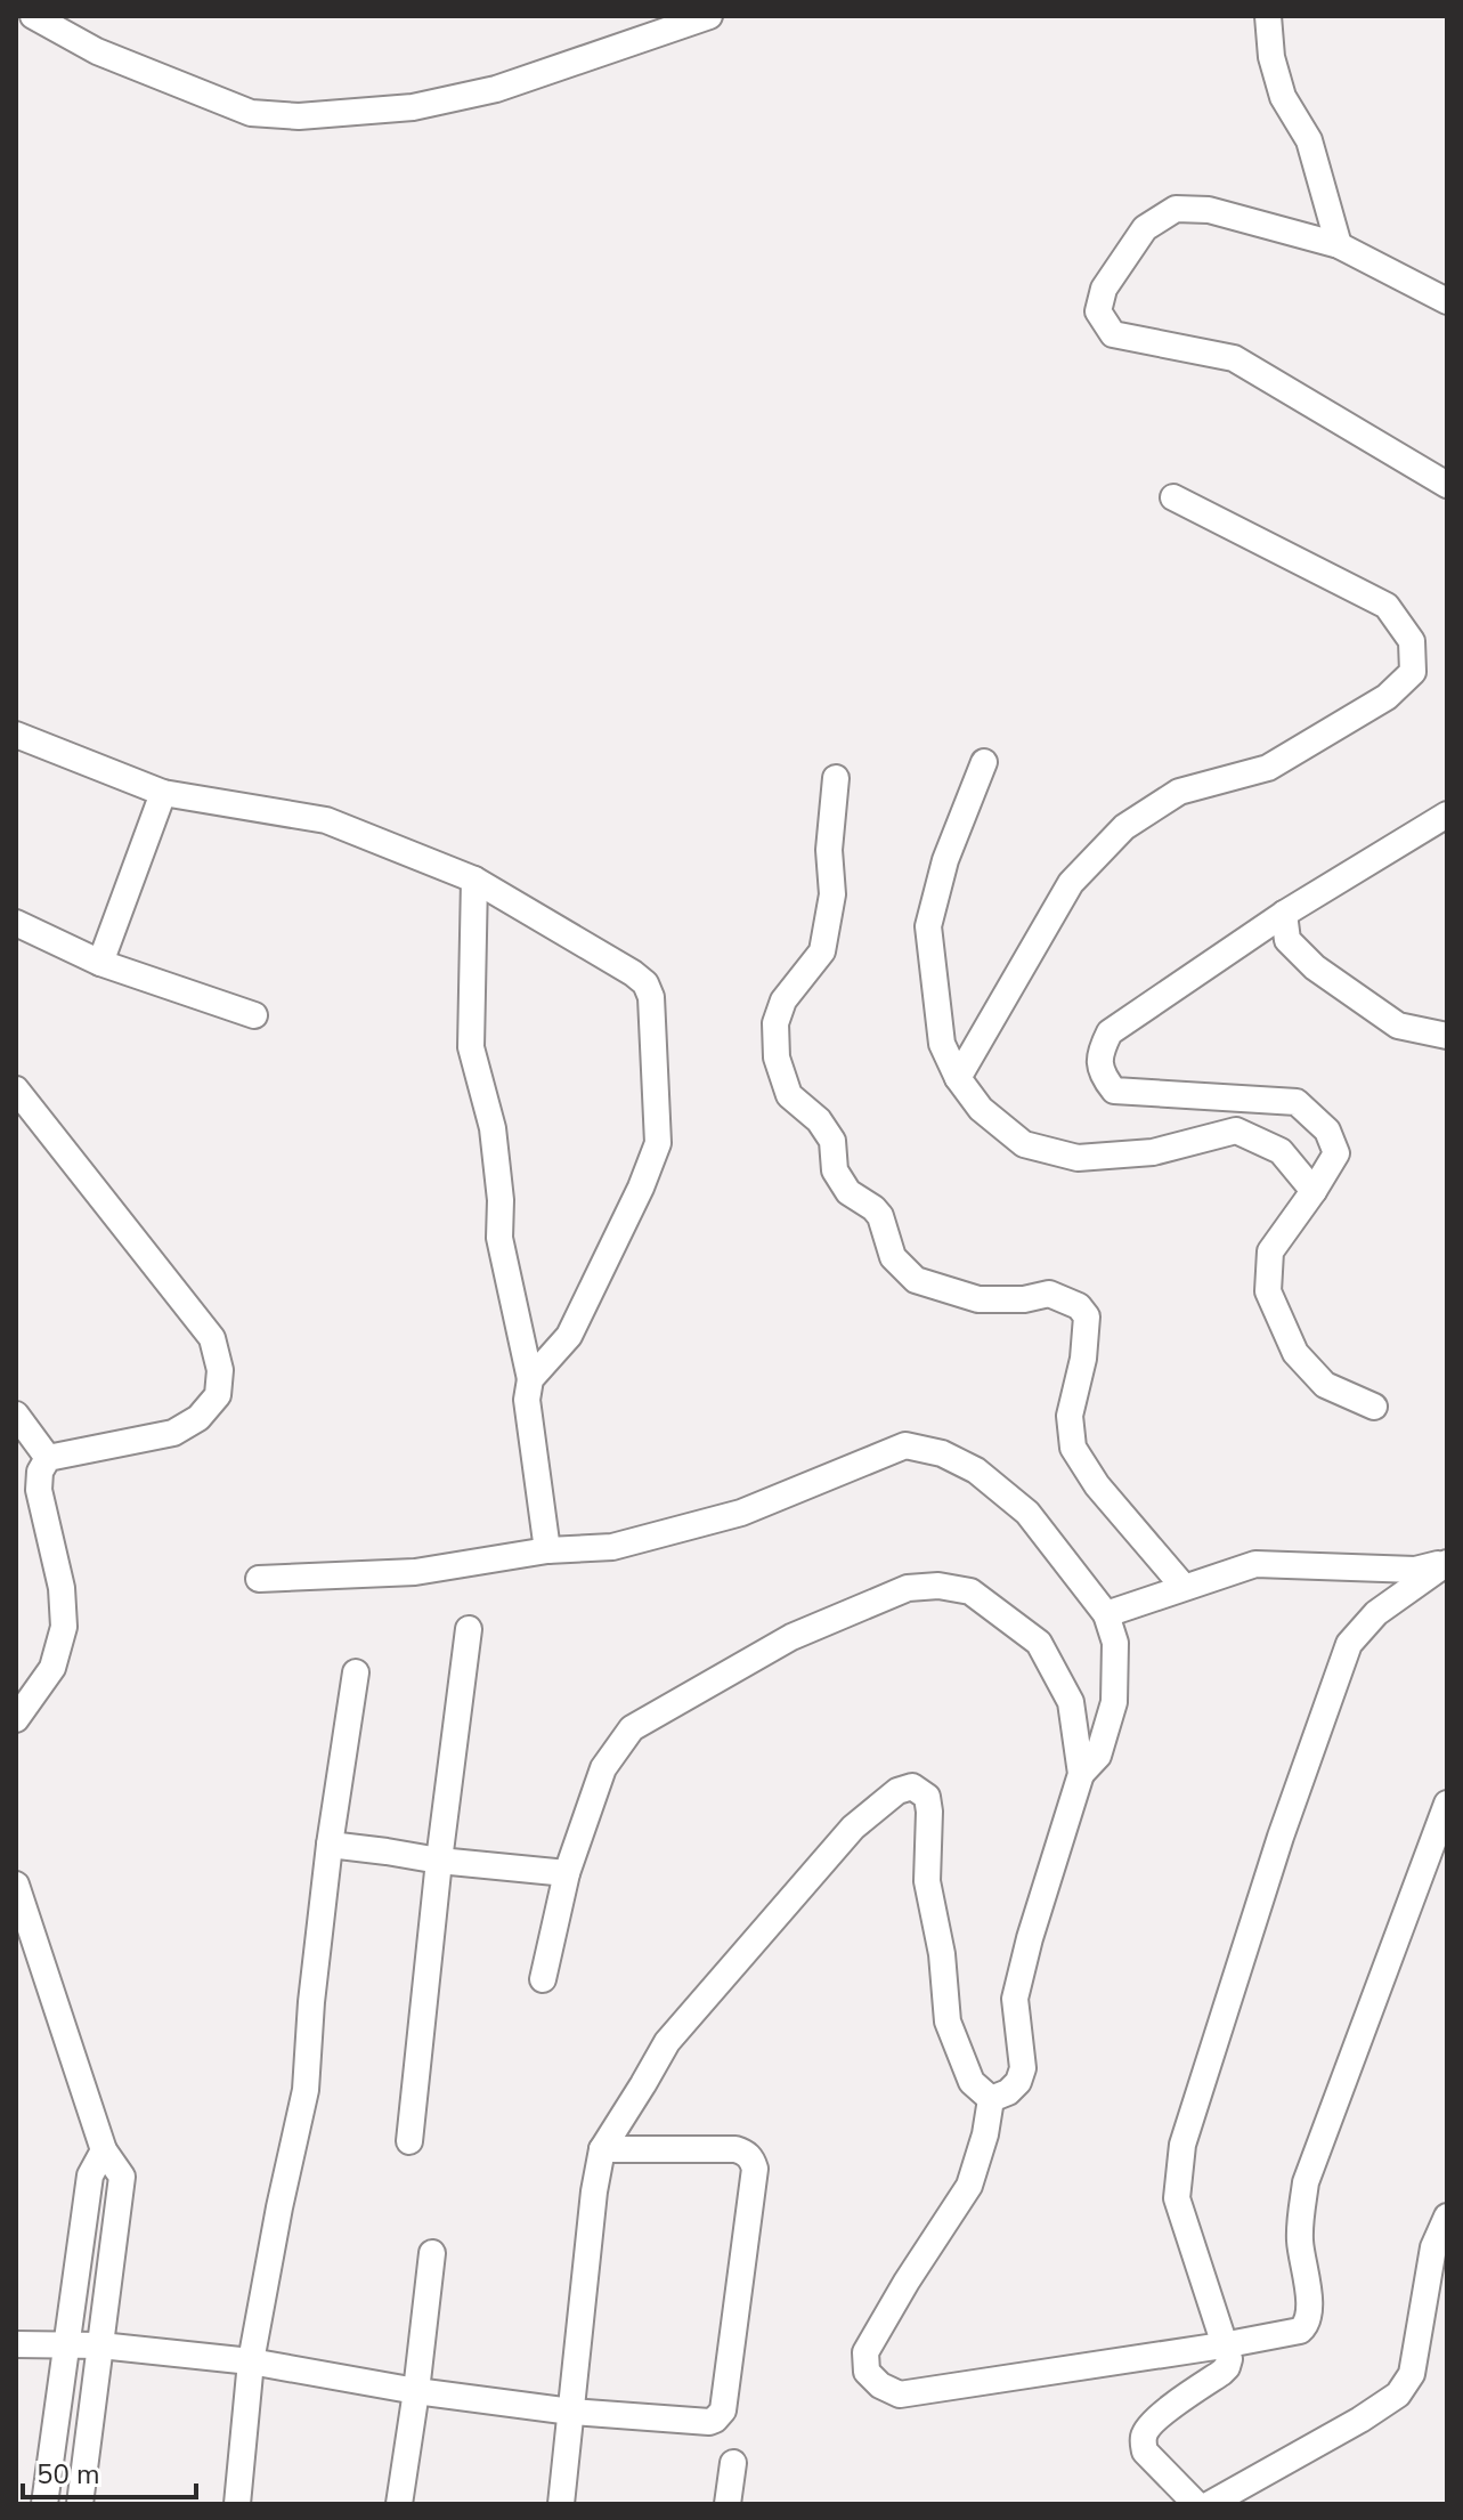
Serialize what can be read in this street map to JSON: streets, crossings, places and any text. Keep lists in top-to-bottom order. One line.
{"scale_bar":"50 m"}
